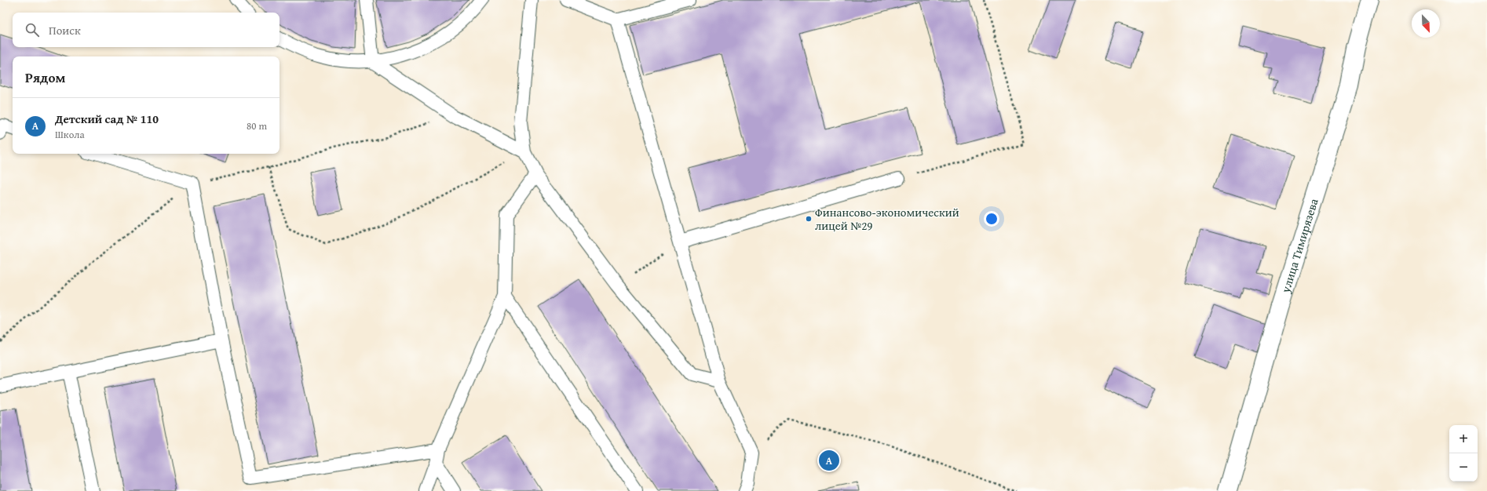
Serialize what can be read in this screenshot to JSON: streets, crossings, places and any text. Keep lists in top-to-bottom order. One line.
{"streets":{"street":["улица Тимирязева"]},"places":["Финансово-экономический лицей №29"],"north":"bottom right","page":{"search":"Поиск","heading":"Рядом","list":[{"mark":"A","name":"Детский сад № 110","note":"Школа","value":"80 m"}],"map_buttons":["+","−"],"pins":"A"}}
